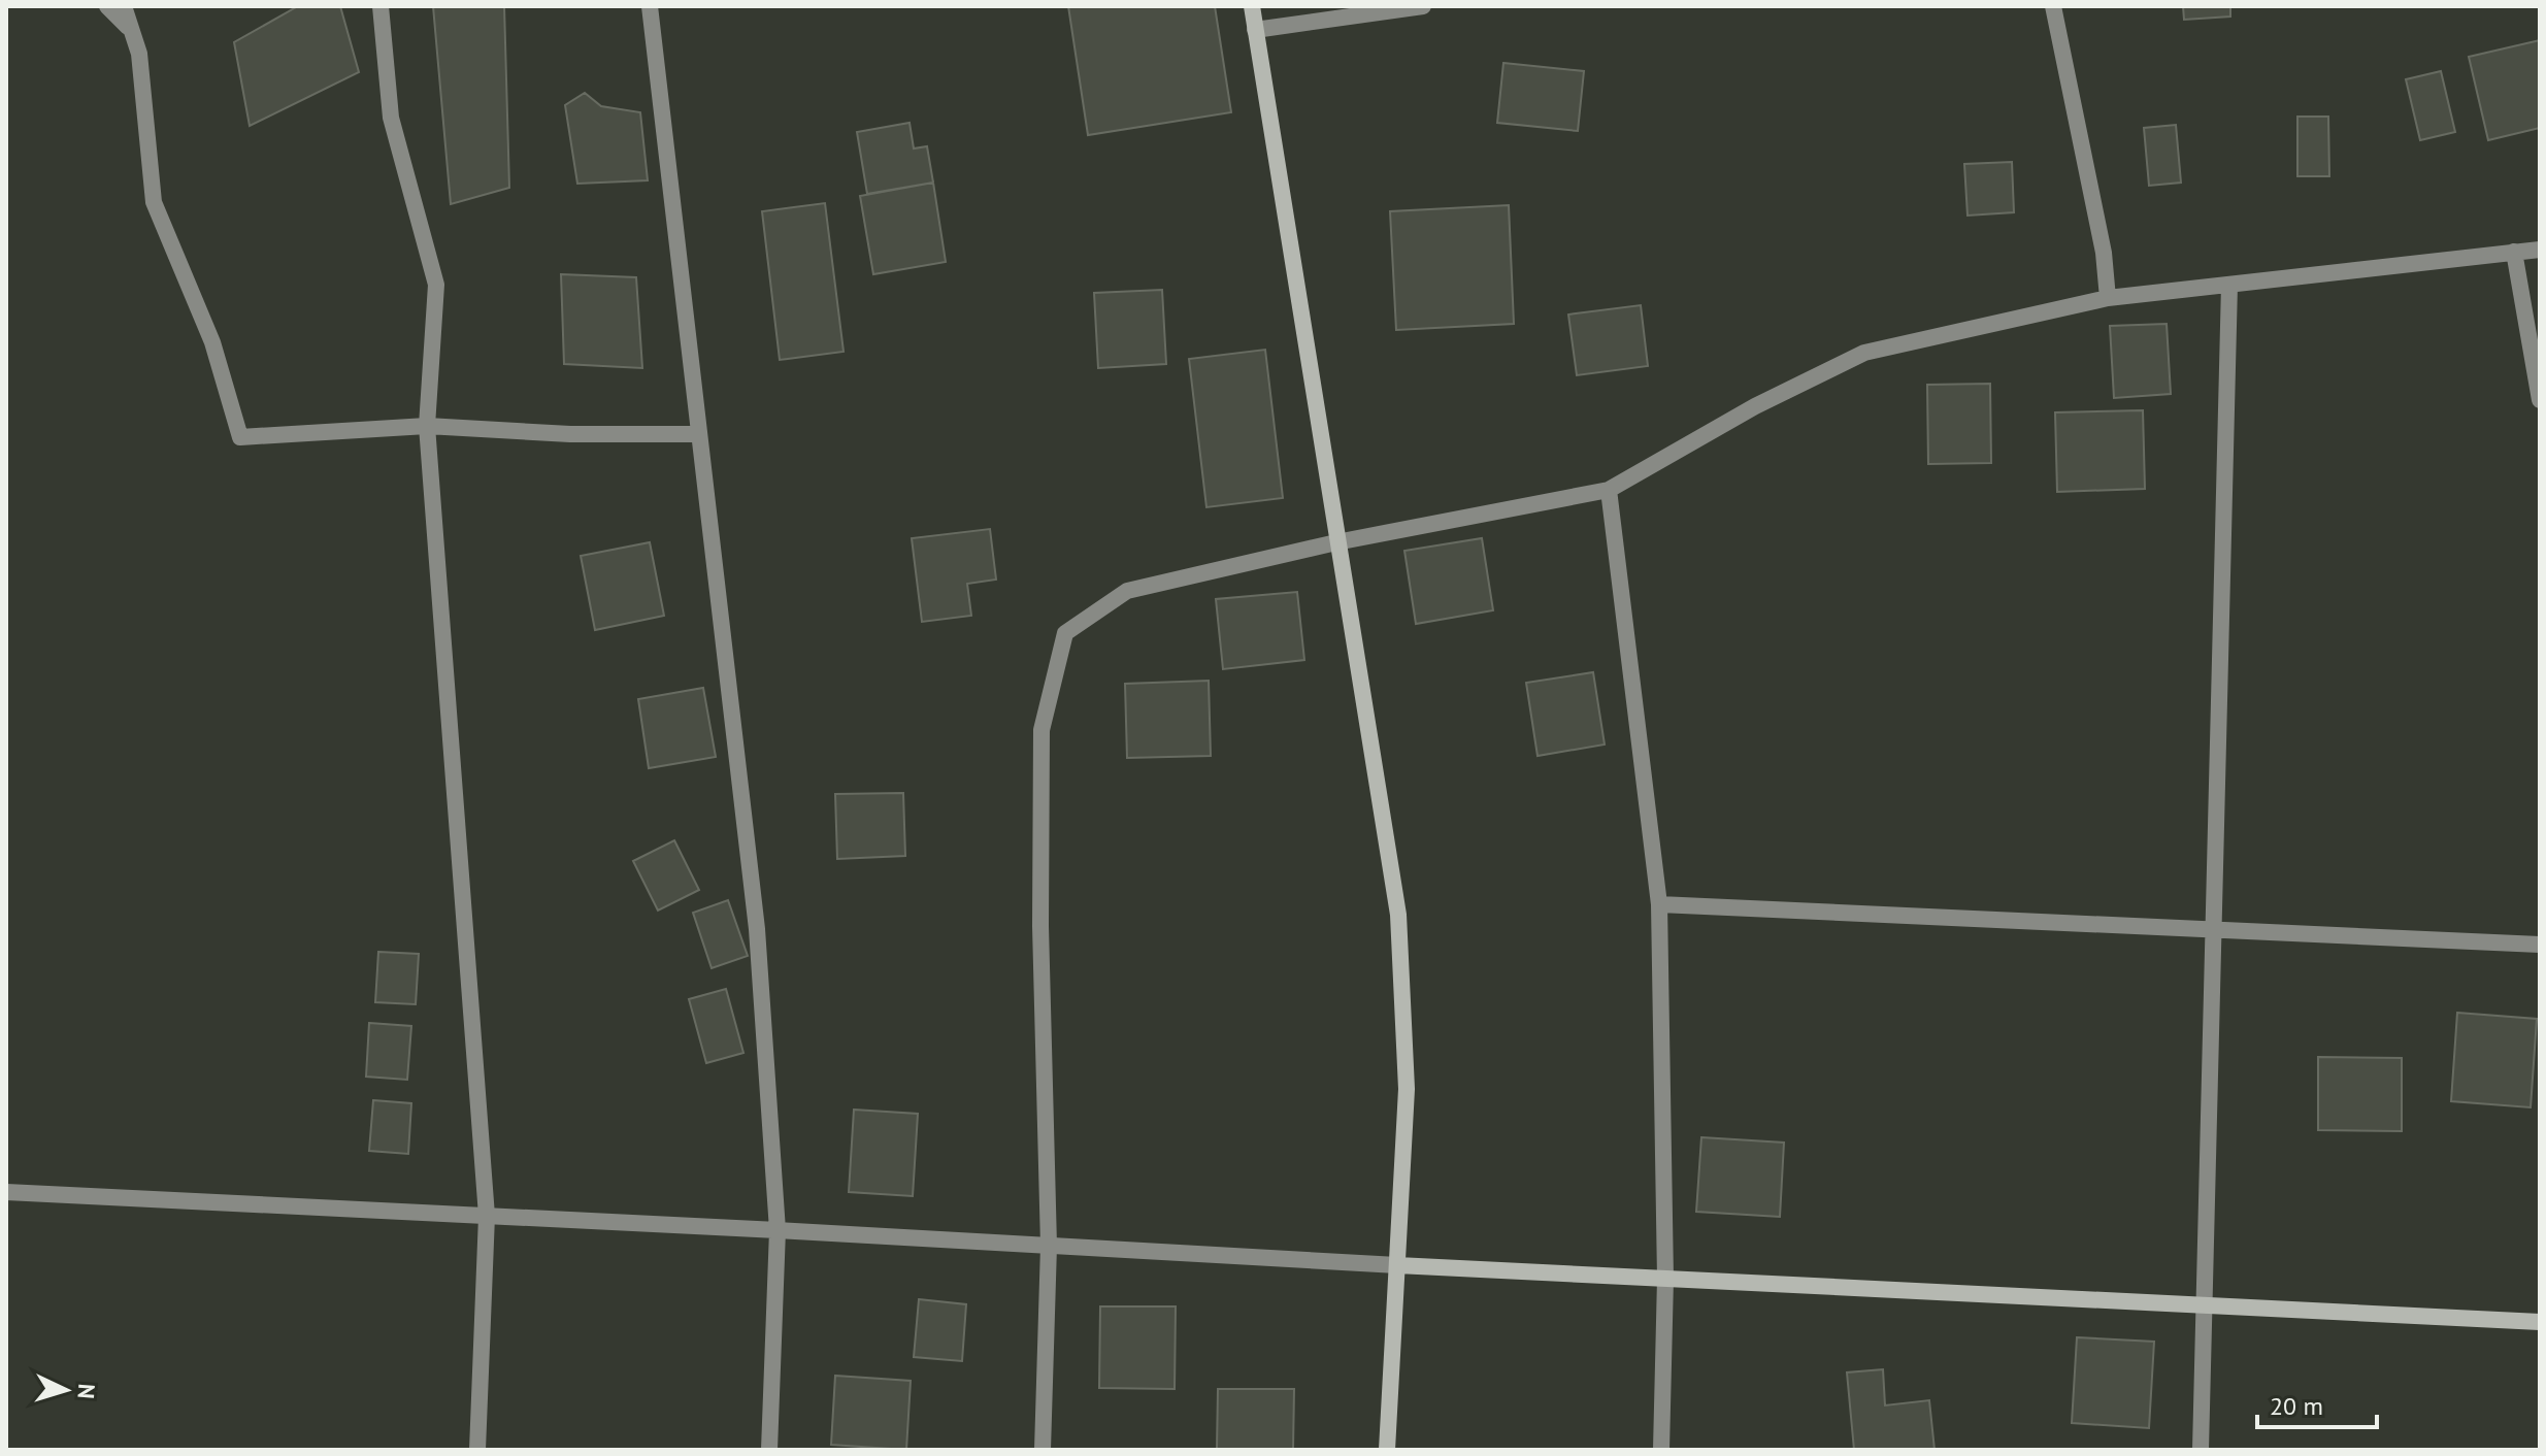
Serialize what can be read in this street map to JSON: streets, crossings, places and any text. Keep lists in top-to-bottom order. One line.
{"scale_bar":"20 m","north":"right"}
